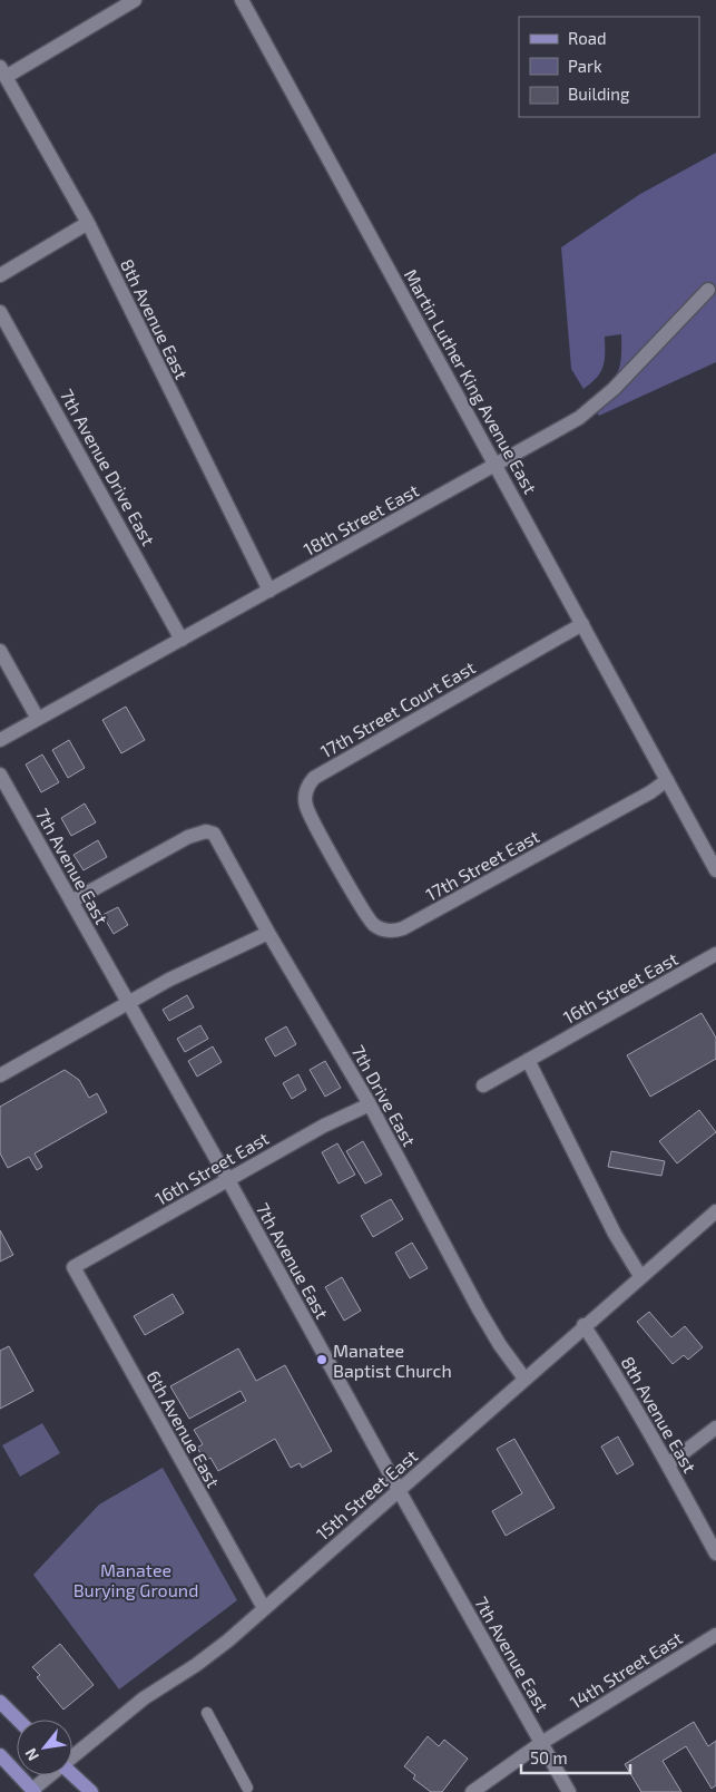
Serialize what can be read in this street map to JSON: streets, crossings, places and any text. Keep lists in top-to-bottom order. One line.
{"streets":{"street":["8th Avenue East","Martin Luther King Avenue East","7th Avenue Drive East","18th Street East","17th Street Court East","17th Street East","7th Avenue East","16th Street East","7th Drive East","6th Avenue East","15th Street East","14th Street East"]},"crossings":[["8th Avenue East","18th Street East"],["8th Avenue East","15th Street East"],["Martin Luther King Avenue East","18th Street East"],["Martin Luther King Avenue East","17th Street Court East"],["Martin Luther King Avenue East","17th Street East"],["7th Avenue Drive East","18th Street East"],["17th Street Court East","17th Street East"],["7th Avenue East","16th Street East"],["7th Avenue East","7th Drive East"],["7th Avenue East","15th Street East"],["7th Avenue East","14th Street East"],["16th Street East","7th Drive East"],["16th Street East","6th Avenue East"],["7th Drive East","15th Street East"],["6th Avenue East","15th Street East"]],"parks":["Manatee Burying Ground"],"places":["Manatee Baptist Church"],"legend":["Road","Park","Building"],"scale_bar":"50 m","north":"bottom left"}
